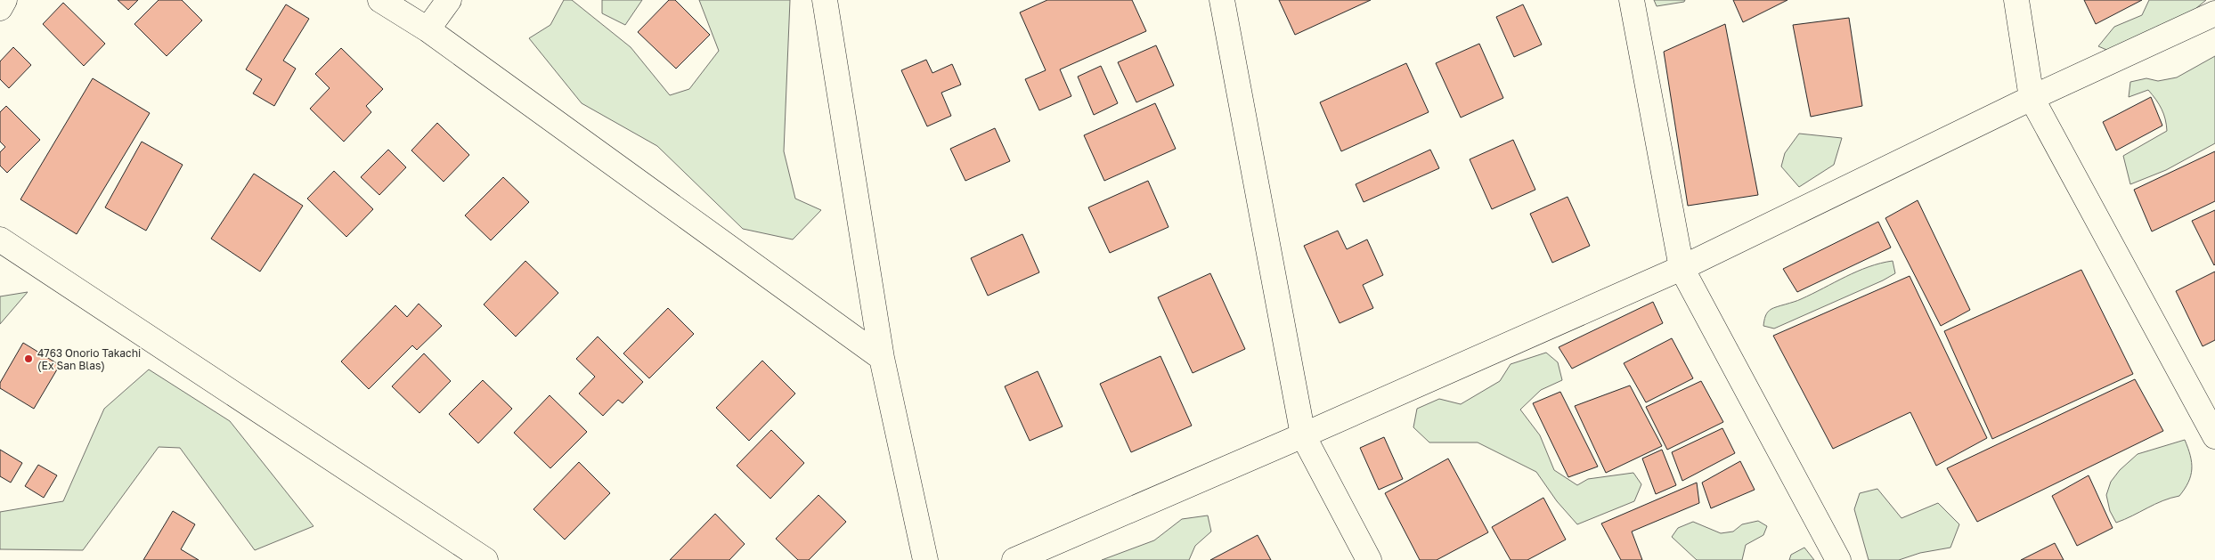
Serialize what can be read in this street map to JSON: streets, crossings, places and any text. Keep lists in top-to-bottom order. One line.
{"places":["4763 Onorio Takachi (Ex San Blas)"]}
